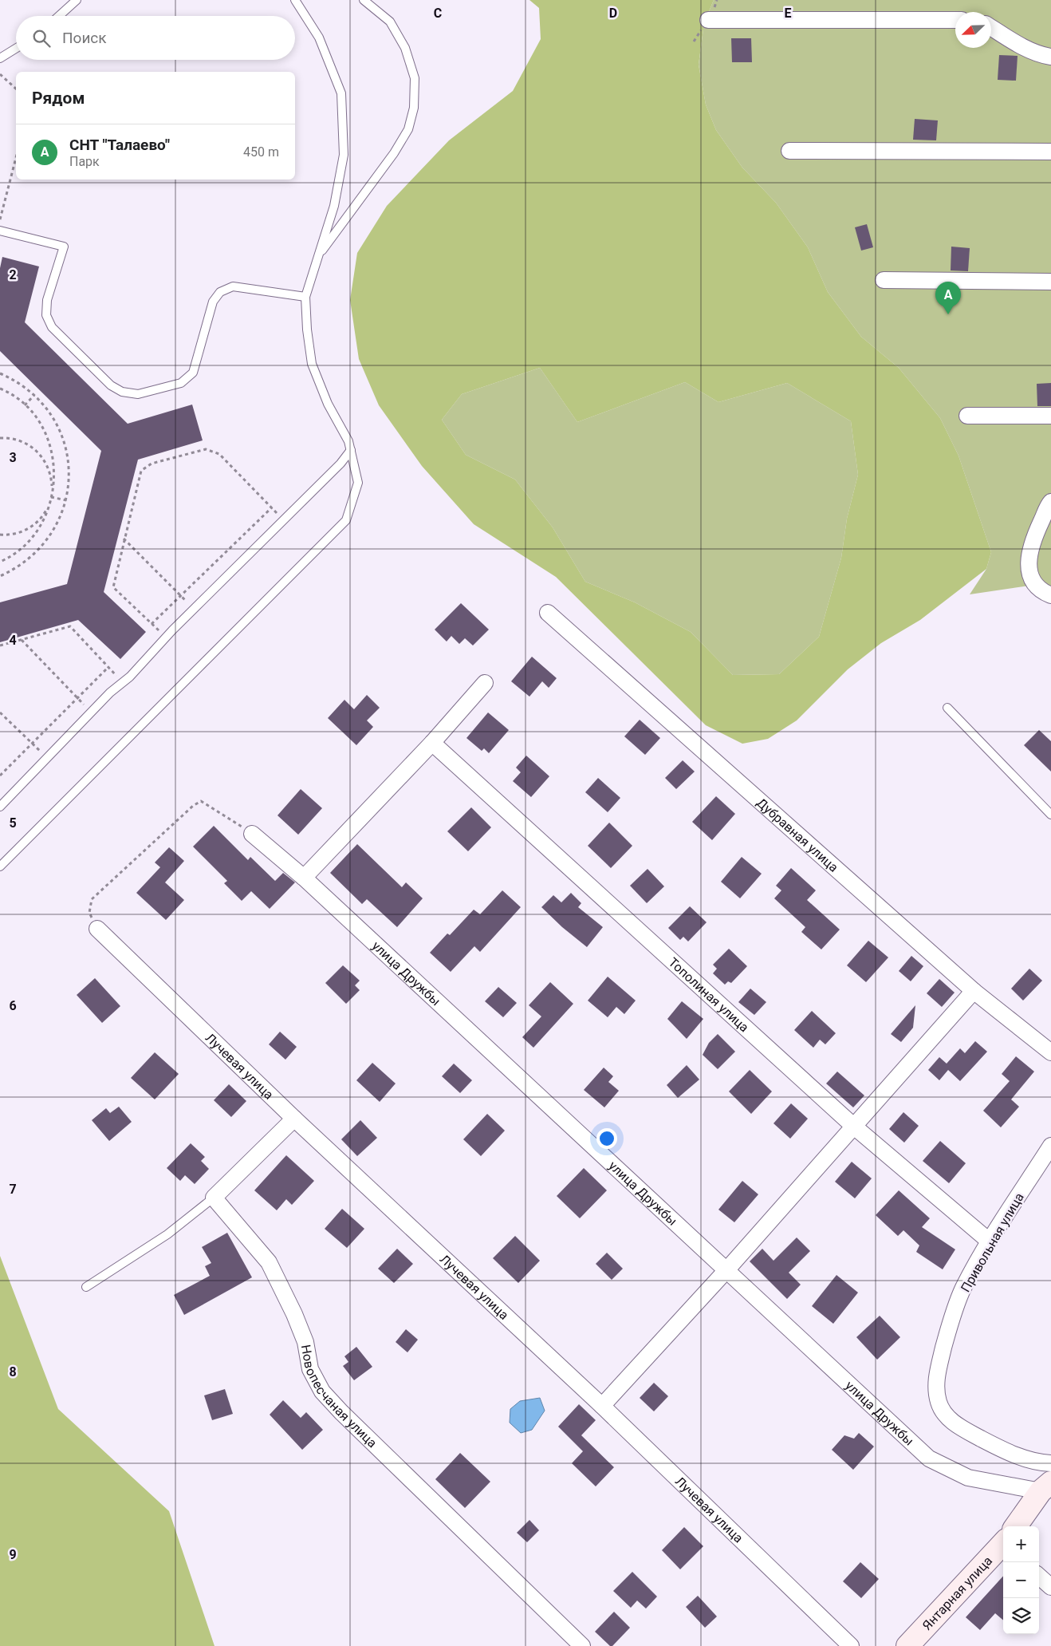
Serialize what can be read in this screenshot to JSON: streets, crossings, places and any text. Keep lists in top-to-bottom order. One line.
{"streets":{"street":["Дубравная улица","улица Дружбы","Тополиная улица","Лучевая улица","Привольная улица","Новопесчаная улица","Янтарная улица"]},"crossings":[["улица Дружбы","Янтарная улица"],["Тополиная улица","Привольная улица"]],"north":"bottom left","page":{"search":"Поиск","heading":"Рядом","list":[{"mark":"A","name":"СНТ \"Талаево\"","note":"Парк","value":"450 m"}],"pins":"A","map_buttons":["+","−"]},"grid":{"columns":["C","D","E"],"rows":["2","3","4","5","6","7","8","9"]}}
